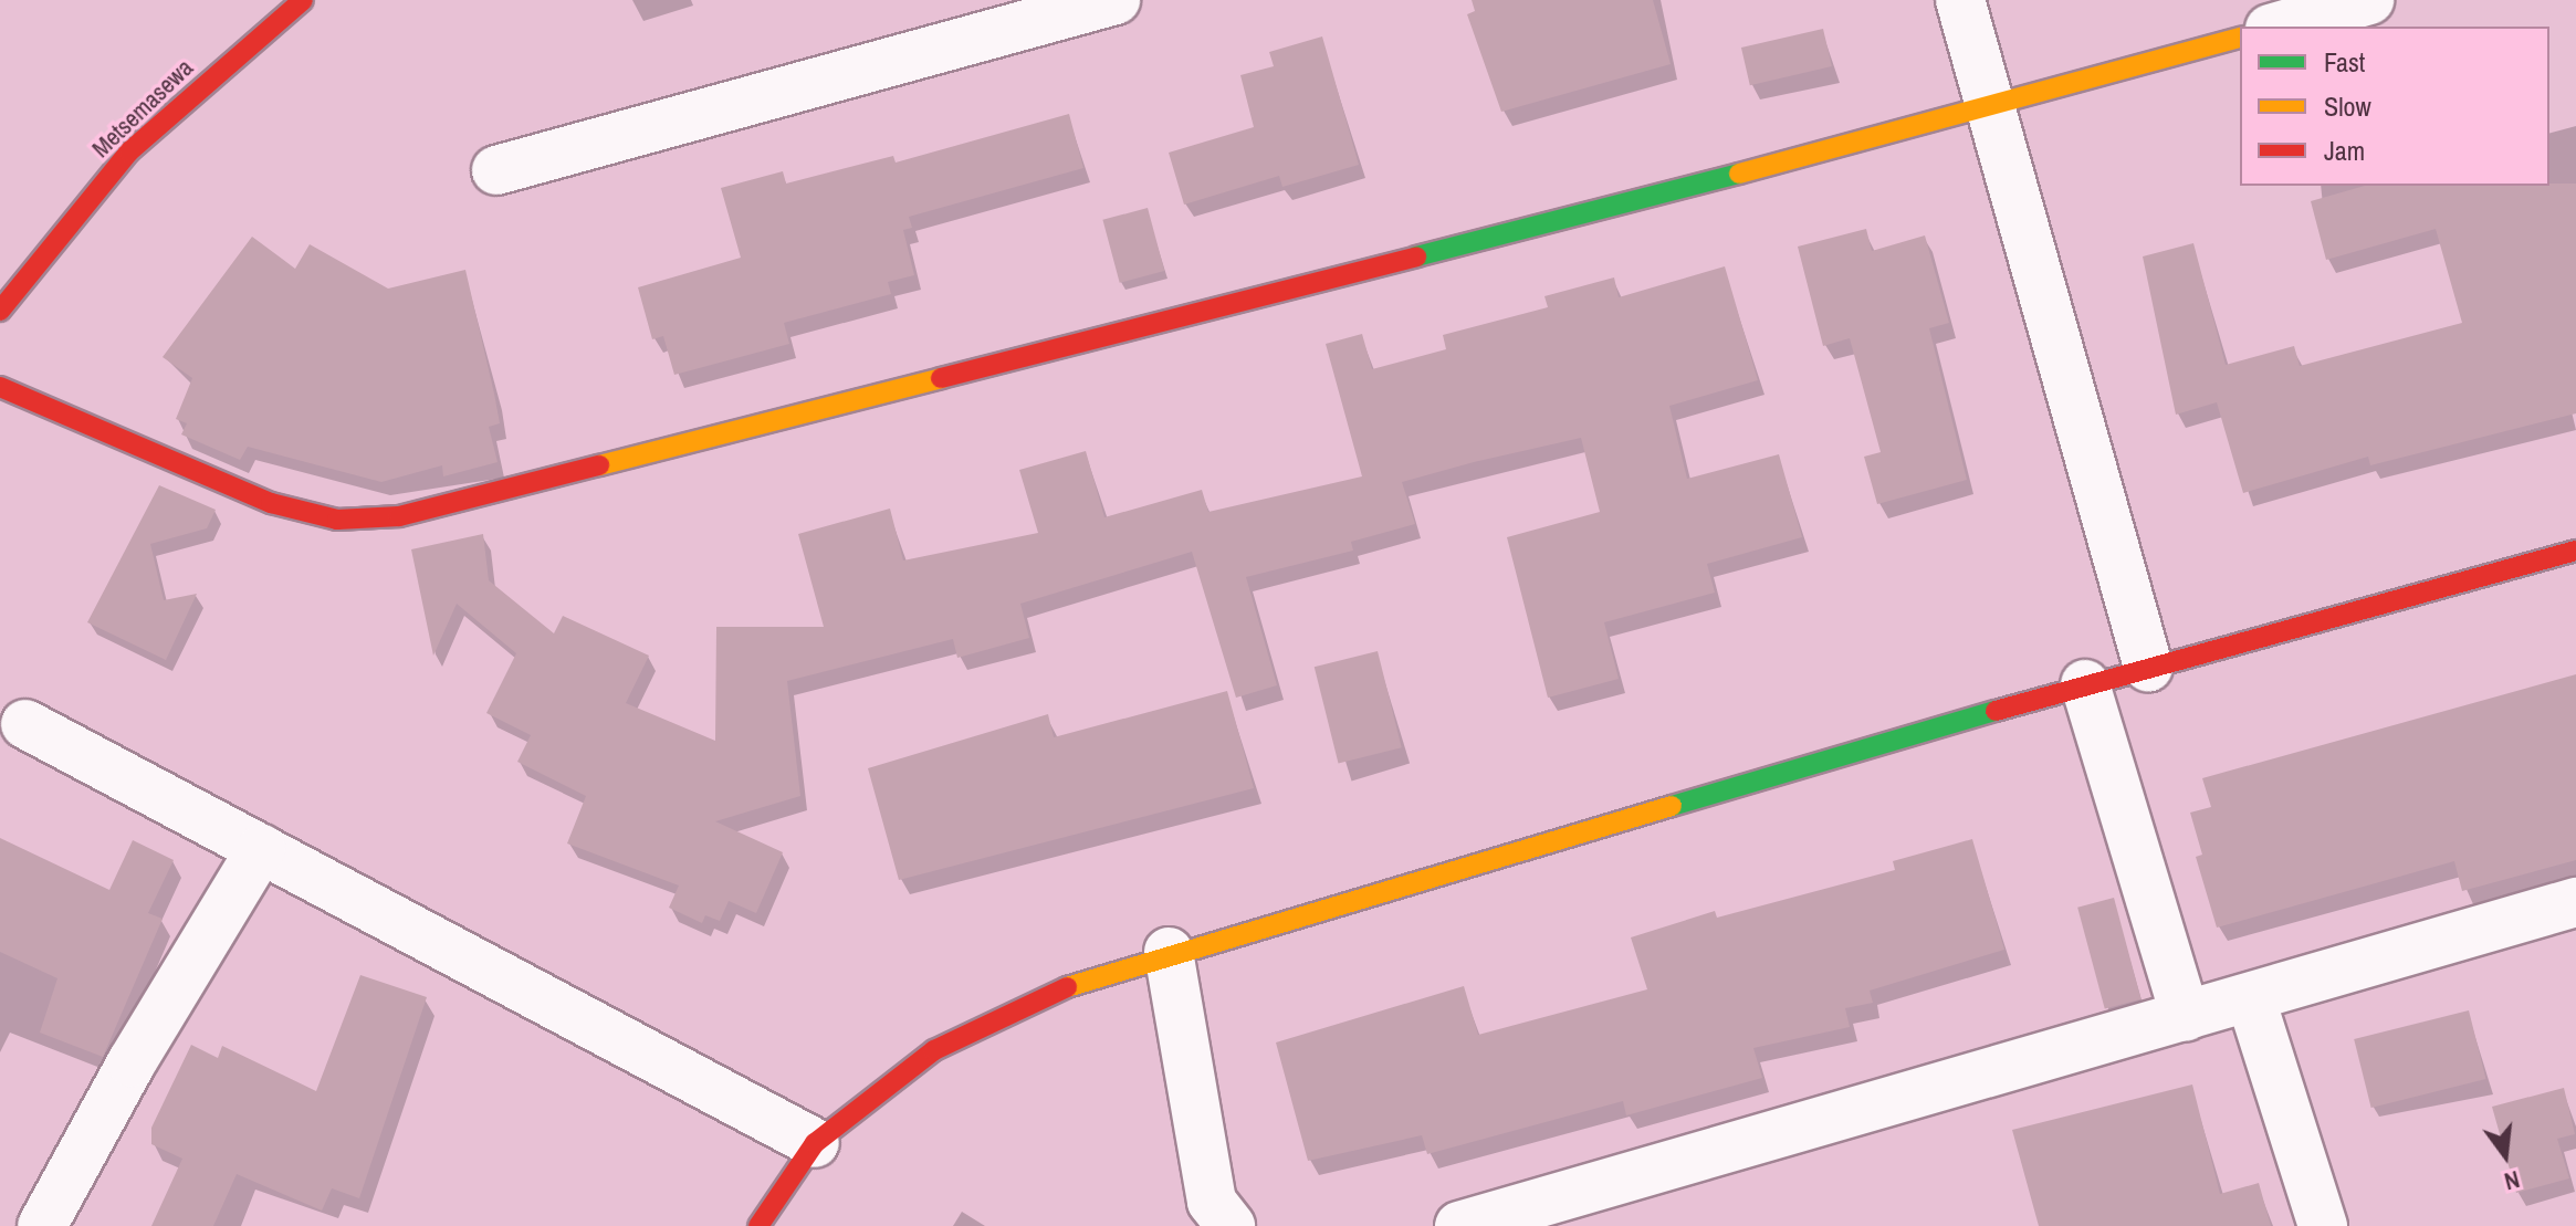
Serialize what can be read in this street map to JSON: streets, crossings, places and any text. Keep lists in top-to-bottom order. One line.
{"streets":{"street":["Metsemasewa"]},"legend":["Fast","Slow","Jam"],"north":"bottom"}
